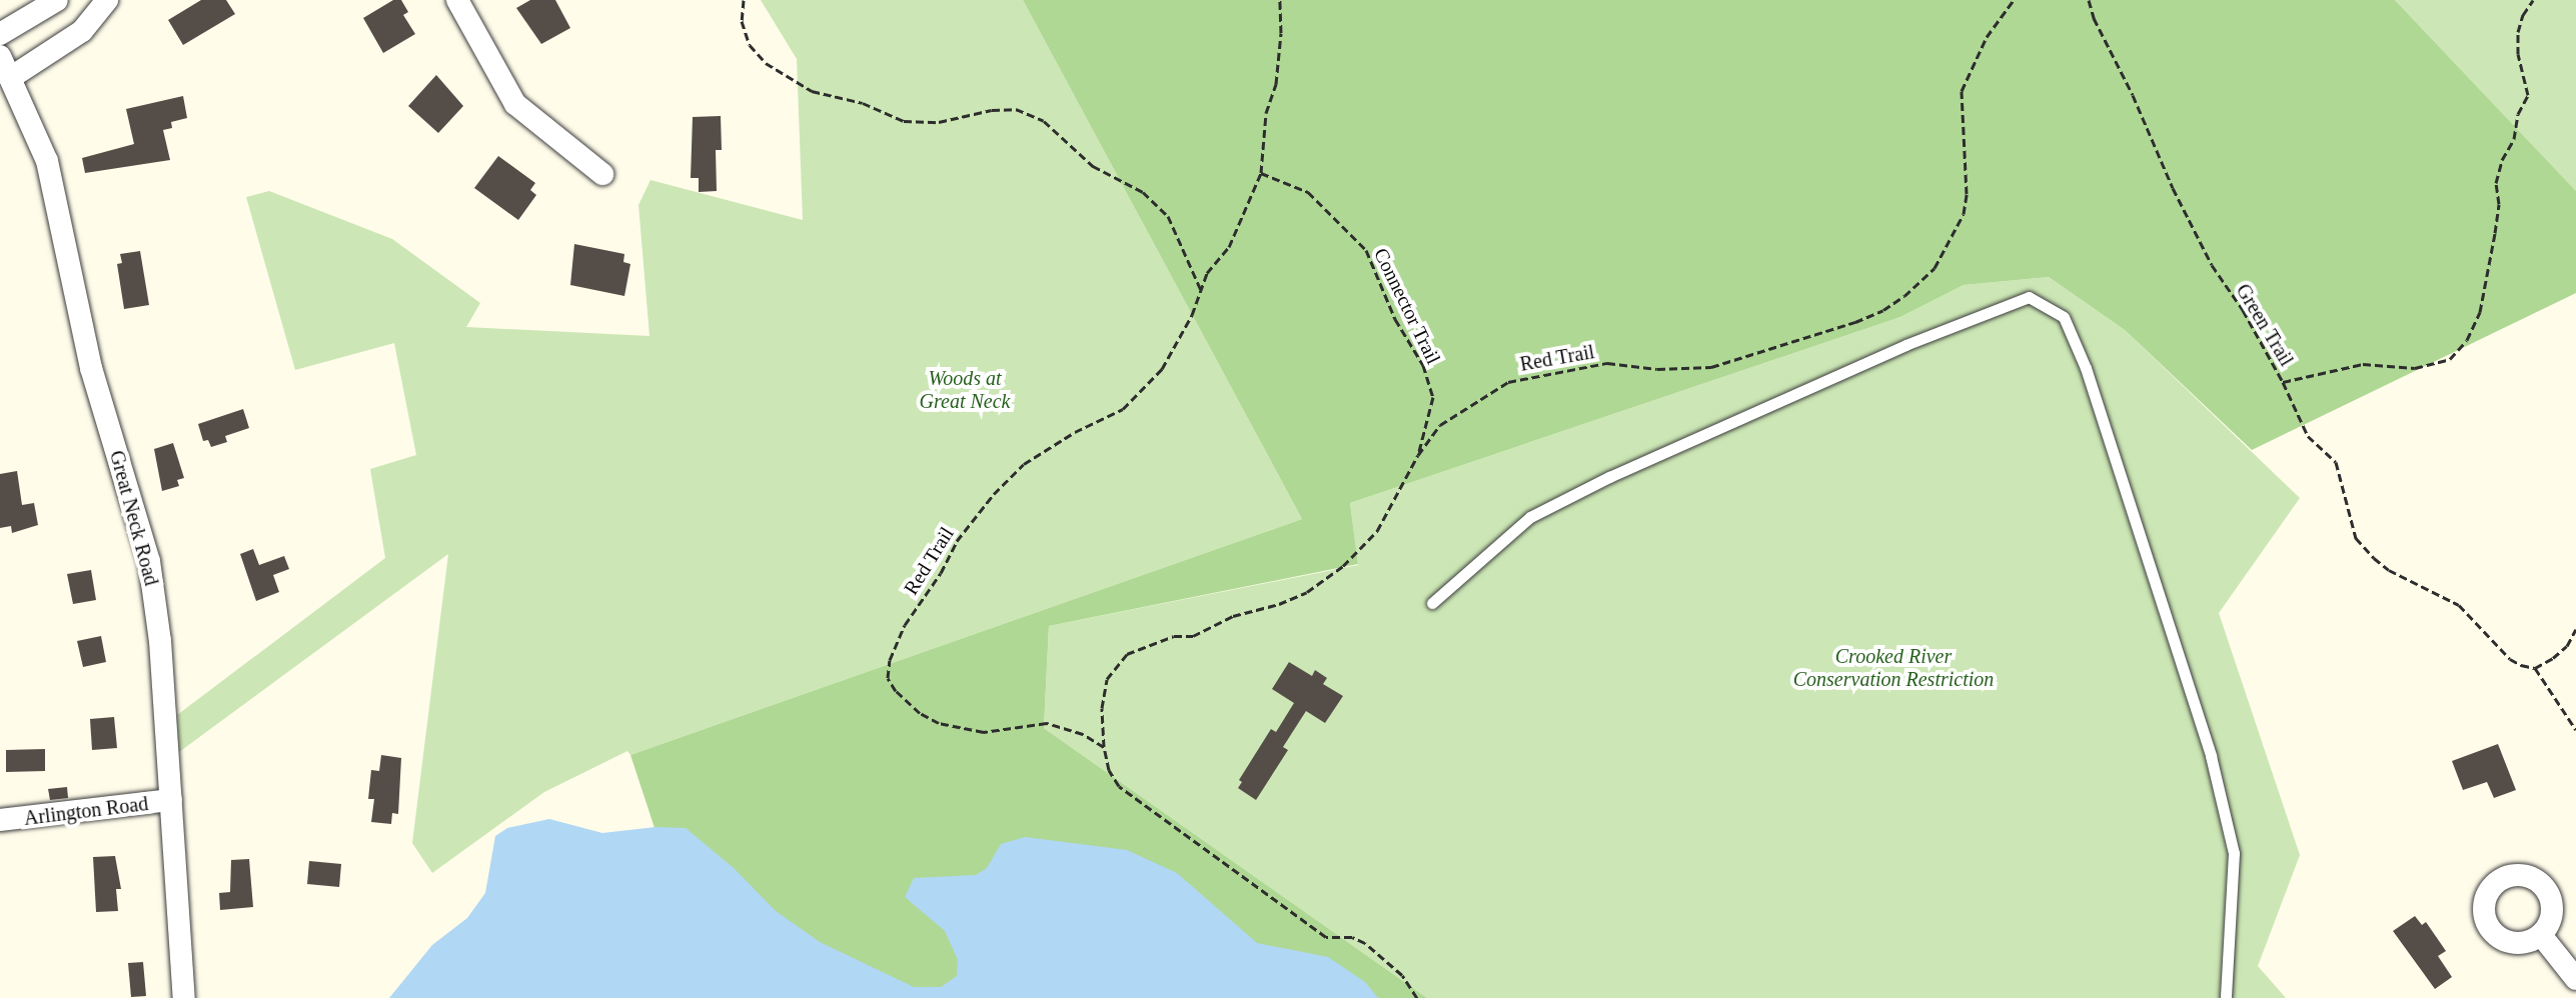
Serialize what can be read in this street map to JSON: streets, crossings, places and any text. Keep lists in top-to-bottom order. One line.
{"streets":{"street":["Great Neck Road","Arlington Road"],"path":["Connector Trail","Green Trail","Red Trail"]},"crossings":[["Connector Trail","Red Trail"],["Great Neck Road","Arlington Road"]],"parks":["Woods at Great Neck","Crooked River Conservation Restriction"]}
